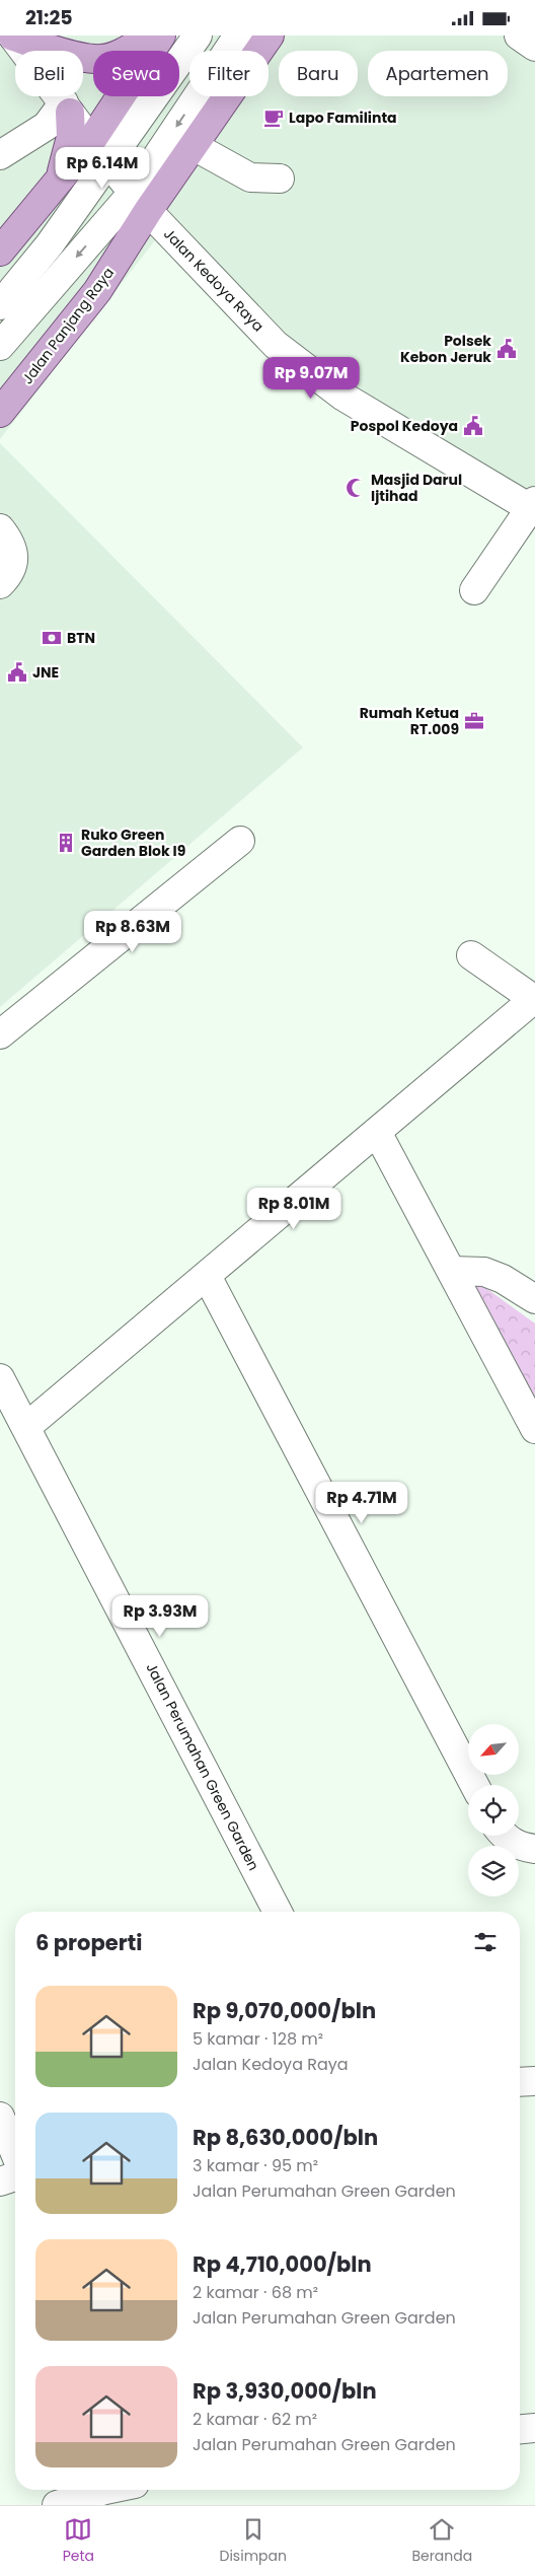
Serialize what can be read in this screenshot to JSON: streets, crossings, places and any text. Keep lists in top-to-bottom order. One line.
{"streets":{"main road":["Jalan Panjang Raya"],"street":["Jalan Kedoya Raya","Jalan Perumahan Green Garden"]},"crossings":[["Jalan Kedoya Raya","Jalan Panjang Raya"]],"places":{"cafe":["Lapo Familinta"],"public building":["Polsek Kebon Jeruk","Pospol Kedoya","JNE"],"mosque":["Masjid Darul Ijtihad"],"bank":["BTN"],"office":["Rumah Ketua RT.009"],"building":["Ruko Green Garden Blok I9"]},"north":"bottom left","page":{"status":"21:25","chip":["Beli","Sewa","Filter","Baru","Apartemen"],"price":["Rp 6.14M","Rp 9.07M","Rp 8.63M","Rp 8.01M","Rp 4.71M","Rp 3.93M"],"heading":"6 properti","list":[{"name":"Rp 9,070,000/bln","note":"5 kamar · 128 m² · Jalan Kedoya Raya"},{"name":"Rp 8,630,000/bln","note":"3 kamar · 95 m² · Jalan Perumahan Green Garden"},{"name":"Rp 4,710,000/bln","note":"2 kamar · 68 m² · Jalan Perumahan Green Garden"},{"name":"Rp 3,930,000/bln","note":"2 kamar · 62 m² · Jalan Perumahan Green Garden"}],"tabs":["Peta","Disimpan","Beranda"]}}
